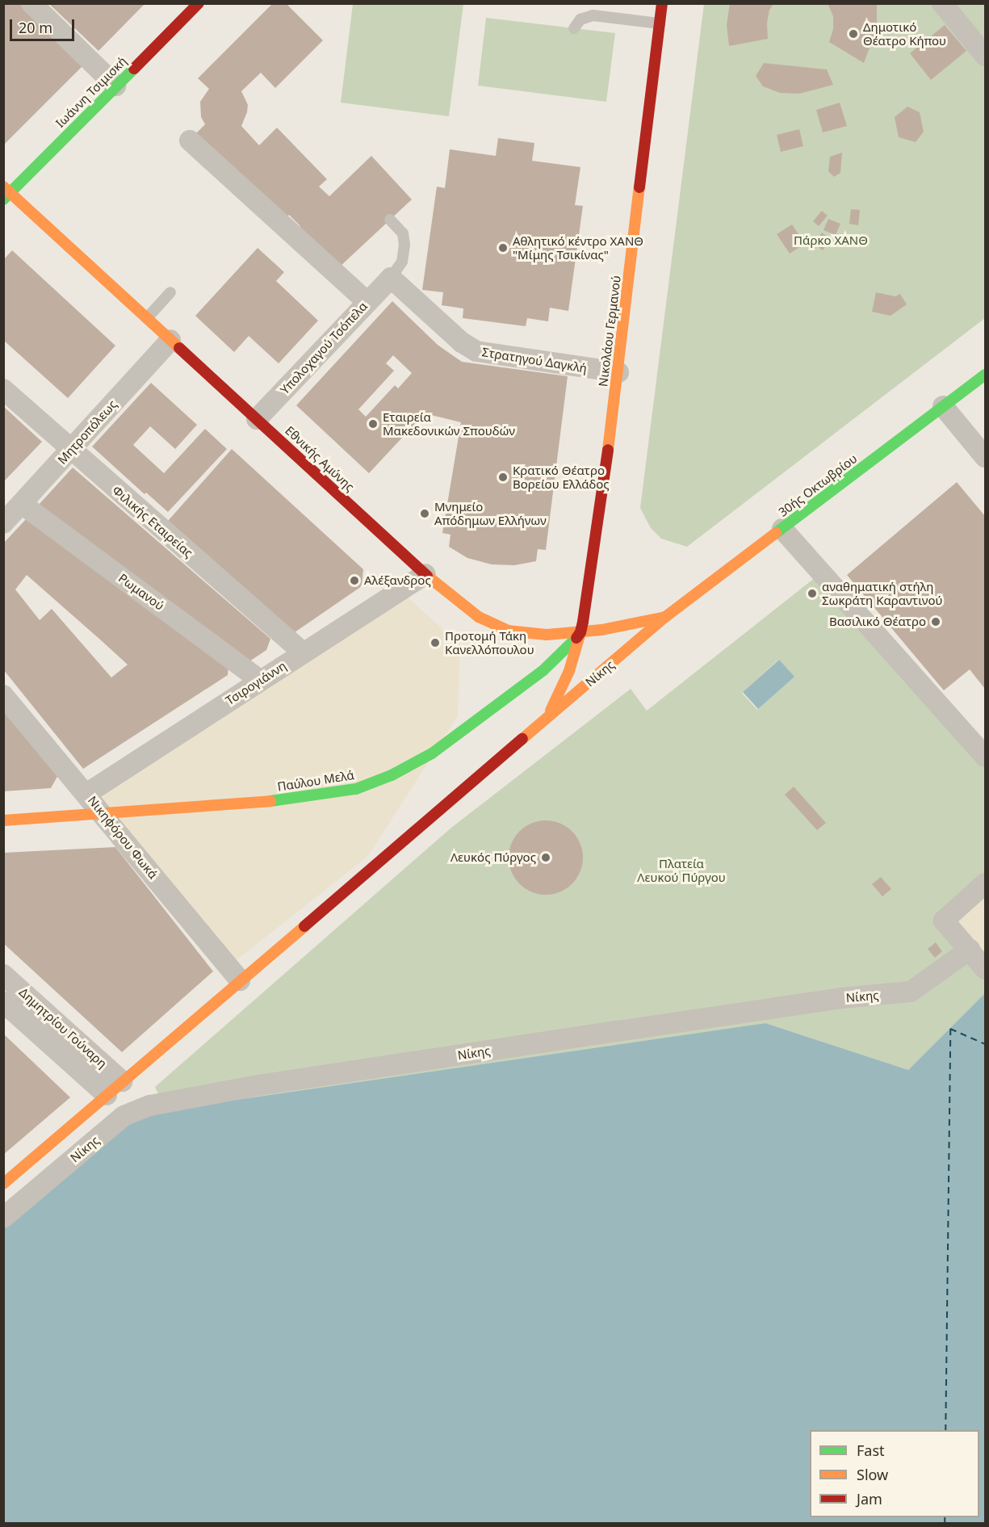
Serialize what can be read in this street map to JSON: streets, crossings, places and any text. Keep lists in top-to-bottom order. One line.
{"streets":{"main road":["Ιωάννη Τσιμισκή","Νικολάου Γερμανού","Εθνικής Αμύνης","30ής Οκτωβρίου","Νίκης","Παύλου Μελά"],"street":["Υπολοχαγού Τσόπελα","Στρατηγού Δαγκλή","Μητροπόλεως","Φιλικής Εταιρείας","Ρωμανού","Τσιρογιάννη","Νικηφόρου Φωκά","Δημητρίου Γούναρη"]},"crossings":[["Ιωάννη Τσιμισκή","Εθνικής Αμύνης"],["Νικολάου Γερμανού","Στρατηγού Δαγκλή"],["Νικολάου Γερμανού","Εθνικής Αμύνης"],["Νικολάου Γερμανού","Νίκης"],["Νικολάου Γερμανού","Παύλου Μελά"],["Υπολοχαγού Τσόπελα","Στρατηγού Δαγκλή"],["Υπολοχαγού Τσόπελα","Εθνικής Αμύνης"],["Μητροπόλεως","Εθνικής Αμύνης"],["Μητροπόλεως","Φιλικής Εταιρείας"],["Μητροπόλεως","Ρωμανού"],["Εθνικής Αμύνης","30ής Οκτωβρίου"],["Εθνικής Αμύνης","Νίκης"],["Εθνικής Αμύνης","Τσιρογιάννη"],["Εθνικής Αμύνης","Παύλου Μελά"],["30ής Οκτωβρίου","Νίκης"],["Φιλικής Εταιρείας","Τσιρογιάννη"],["Ρωμανού","Τσιρογιάννη"],["Νίκης","Νικηφόρου Φωκά"],["Νίκης","Δημητρίου Γούναρη"],["Τσιρογιάννη","Νικηφόρου Φωκά"],["Παύλου Μελά","Νικηφόρου Φωκά"]],"parks":["Πάρκο ΧΑΝΘ","Πλατεία Λευκού Πύργου"],"places":["Δημοτικό Θέατρο Κήπου","Αθλητικό κέντρο ΧΑΝΘ \"Μίμης Τσικίνας\"","Εταιρεία Μακεδονικών Σπουδών","Κρατικό Θέατρο Βορείου Ελλάδος","Μνημείο Απόδημων Ελλήνων","Αλέξανδρος","αναθηματική στήλη Σωκράτη Καραντινού","Βασιλικό Θέατρο","Προτομή Τάκη Κανελλόπουλου","Λευκός Πύργος"],"legend":["Fast","Slow","Jam"],"scale_bar":"20 m"}
